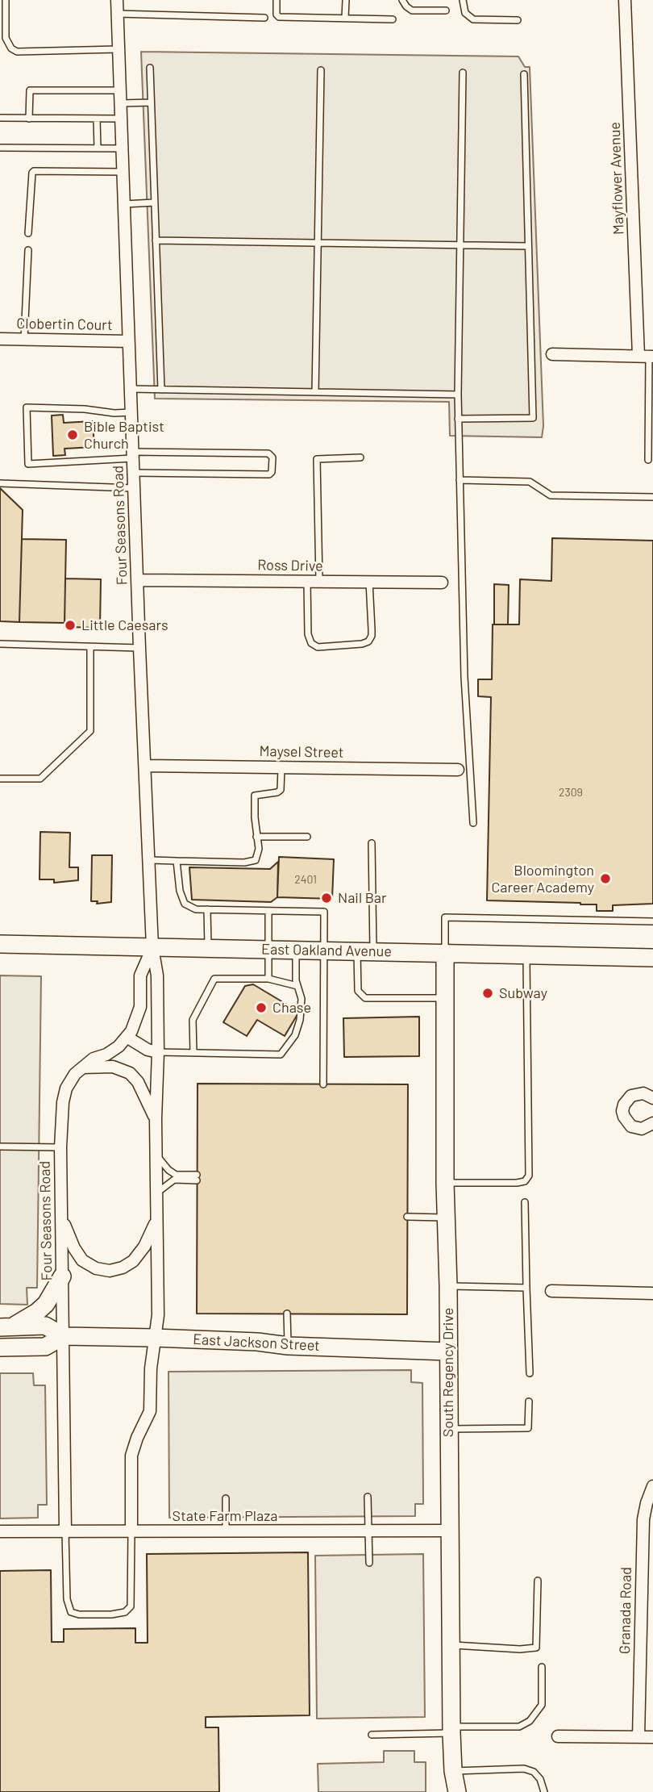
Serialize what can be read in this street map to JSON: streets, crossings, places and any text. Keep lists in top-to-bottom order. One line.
{"streets":{"main road":["East Oakland Avenue","East Jackson Street","South Regency Drive"],"street":["Mayflower Avenue","Clobertin Court","Four Seasons Road","Ross Drive","Maysel Street","State Farm Plaza","Granada Road"]},"crossings":[["Clobertin Court","Four Seasons Road"],["Four Seasons Road","Ross Drive"],["Four Seasons Road","Maysel Street"],["Four Seasons Road","East Oakland Avenue"],["Four Seasons Road","East Jackson Street"],["Four Seasons Road","State Farm Plaza"],["East Oakland Avenue","South Regency Drive"],["East Jackson Street","South Regency Drive"],["South Regency Drive","State Farm Plaza"]],"places":["Bible Baptist Church","Little Caesars","Bloomington Career Academy","Nail Bar","Subway","Chase"],"house_numbers":["2309","2401"]}
